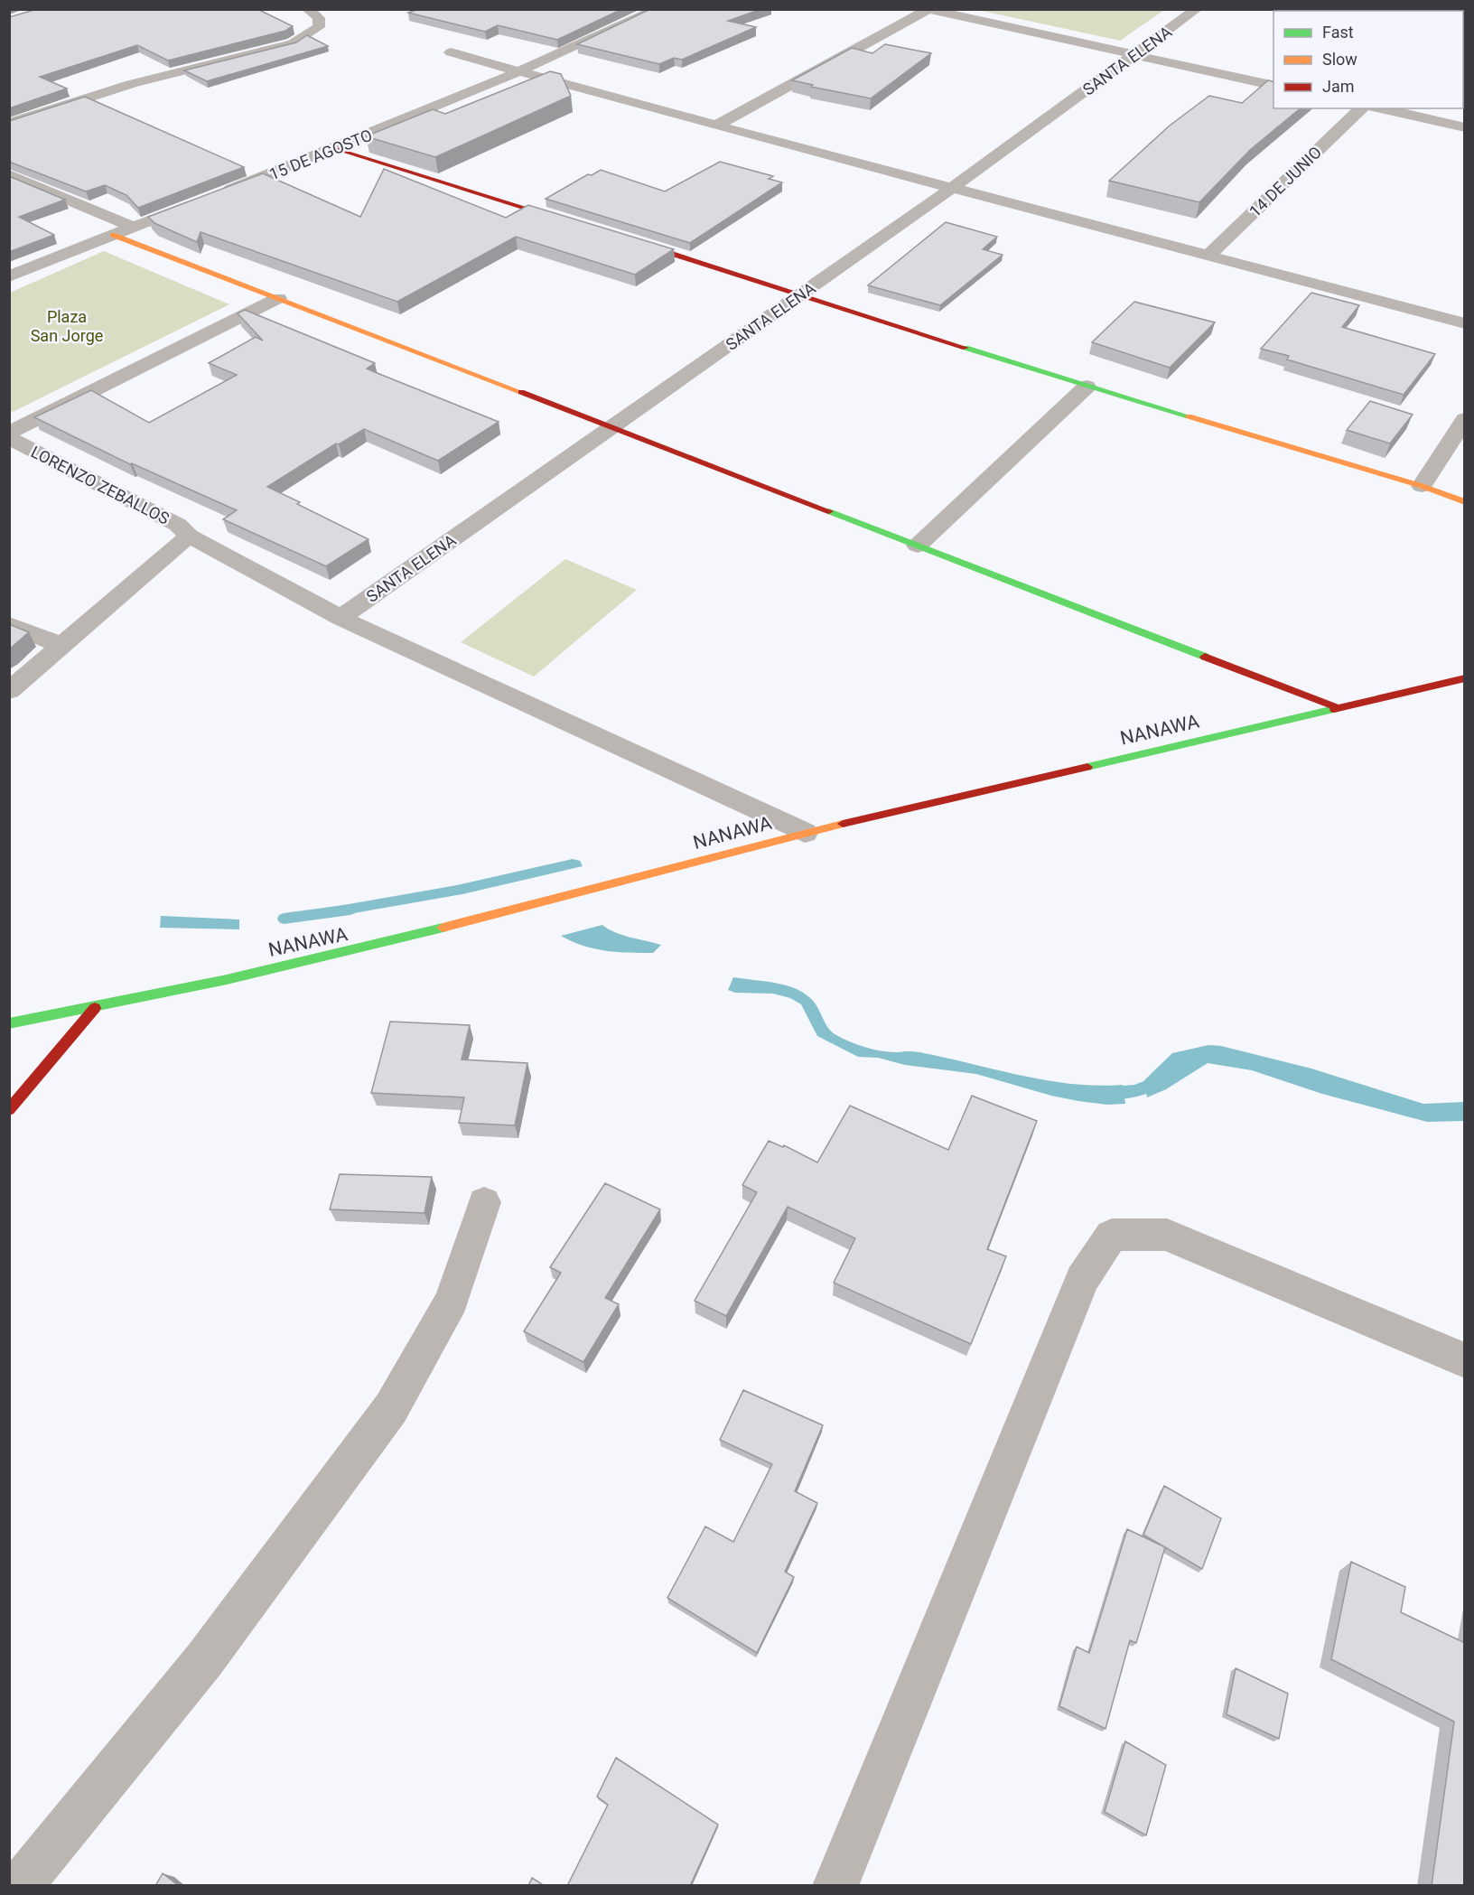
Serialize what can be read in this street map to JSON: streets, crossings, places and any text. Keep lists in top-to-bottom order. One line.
{"streets":{"street":["SANTA ELENA","15 DE AGOSTO","14 DE JUNIO","LORENZO ZEBALLOS","NANAWA"]},"crossings":[["SANTA ELENA","LORENZO ZEBALLOS"],["LORENZO ZEBALLOS","NANAWA"]],"parks":["Plaza San Jorge"],"legend":["Fast","Slow","Jam"]}
